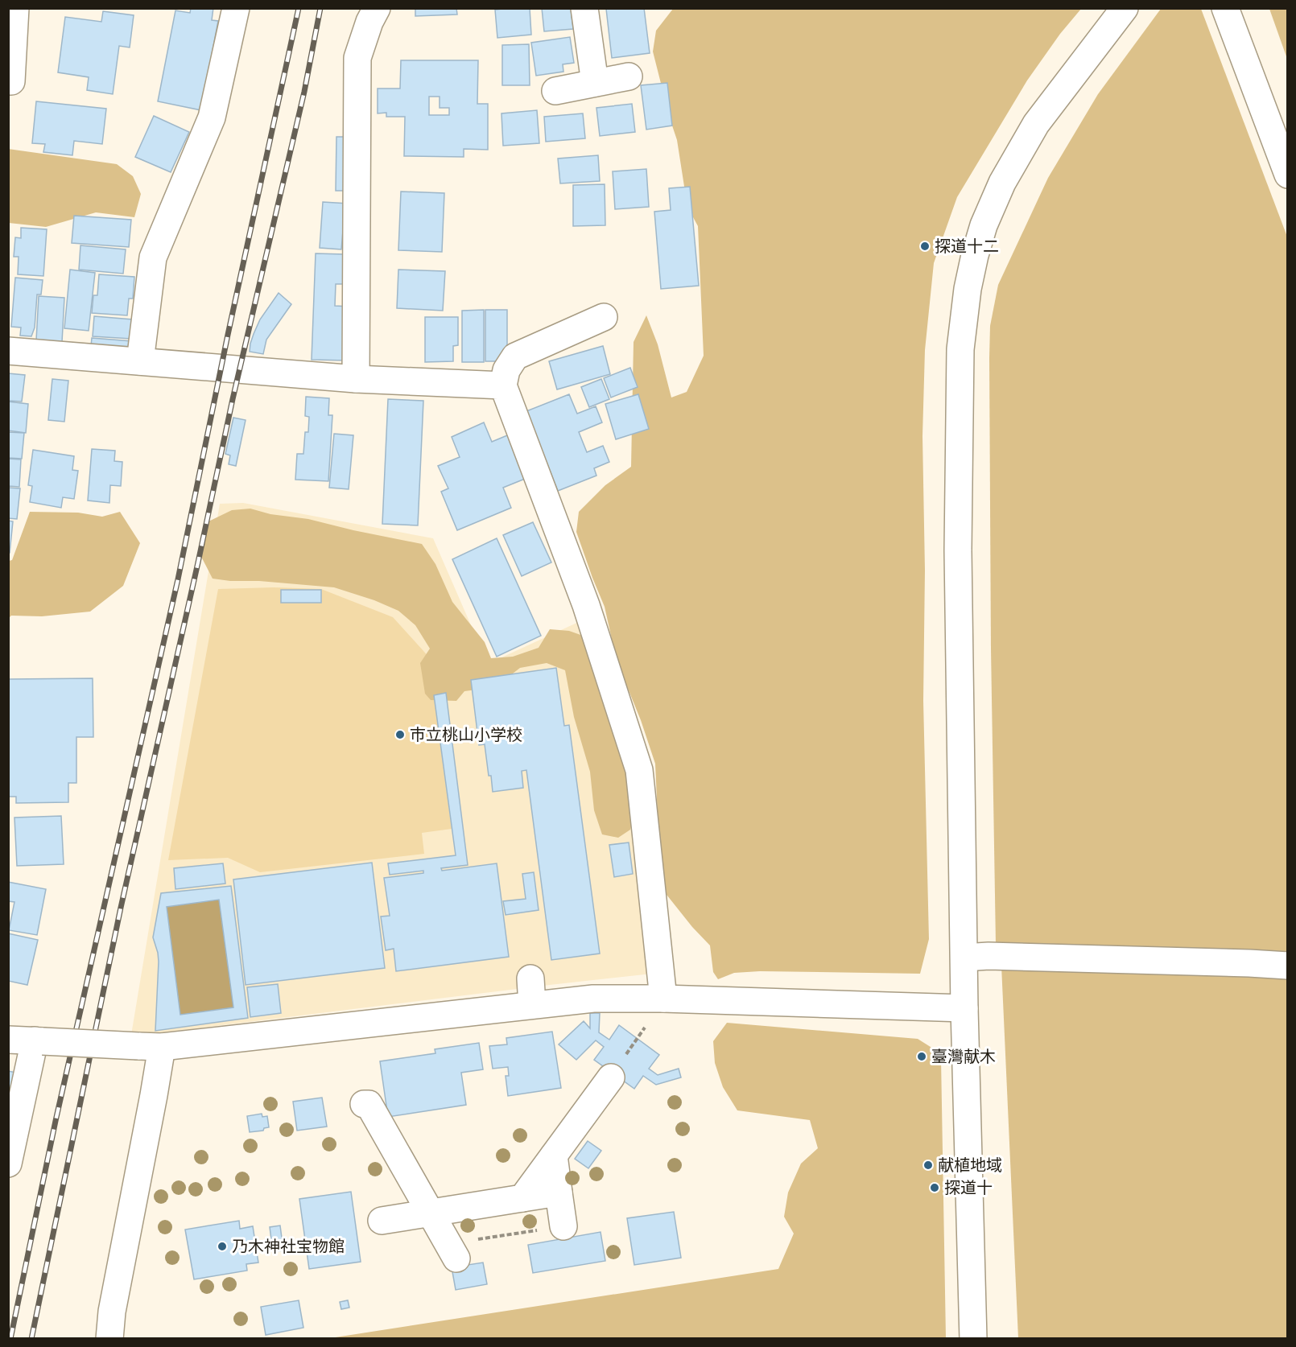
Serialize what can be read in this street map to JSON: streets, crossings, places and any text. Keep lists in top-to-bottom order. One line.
{"places":["探道十二","市立桃山小学校","臺灣献木","献植地域","探道十","乃木神社宝物館"]}
